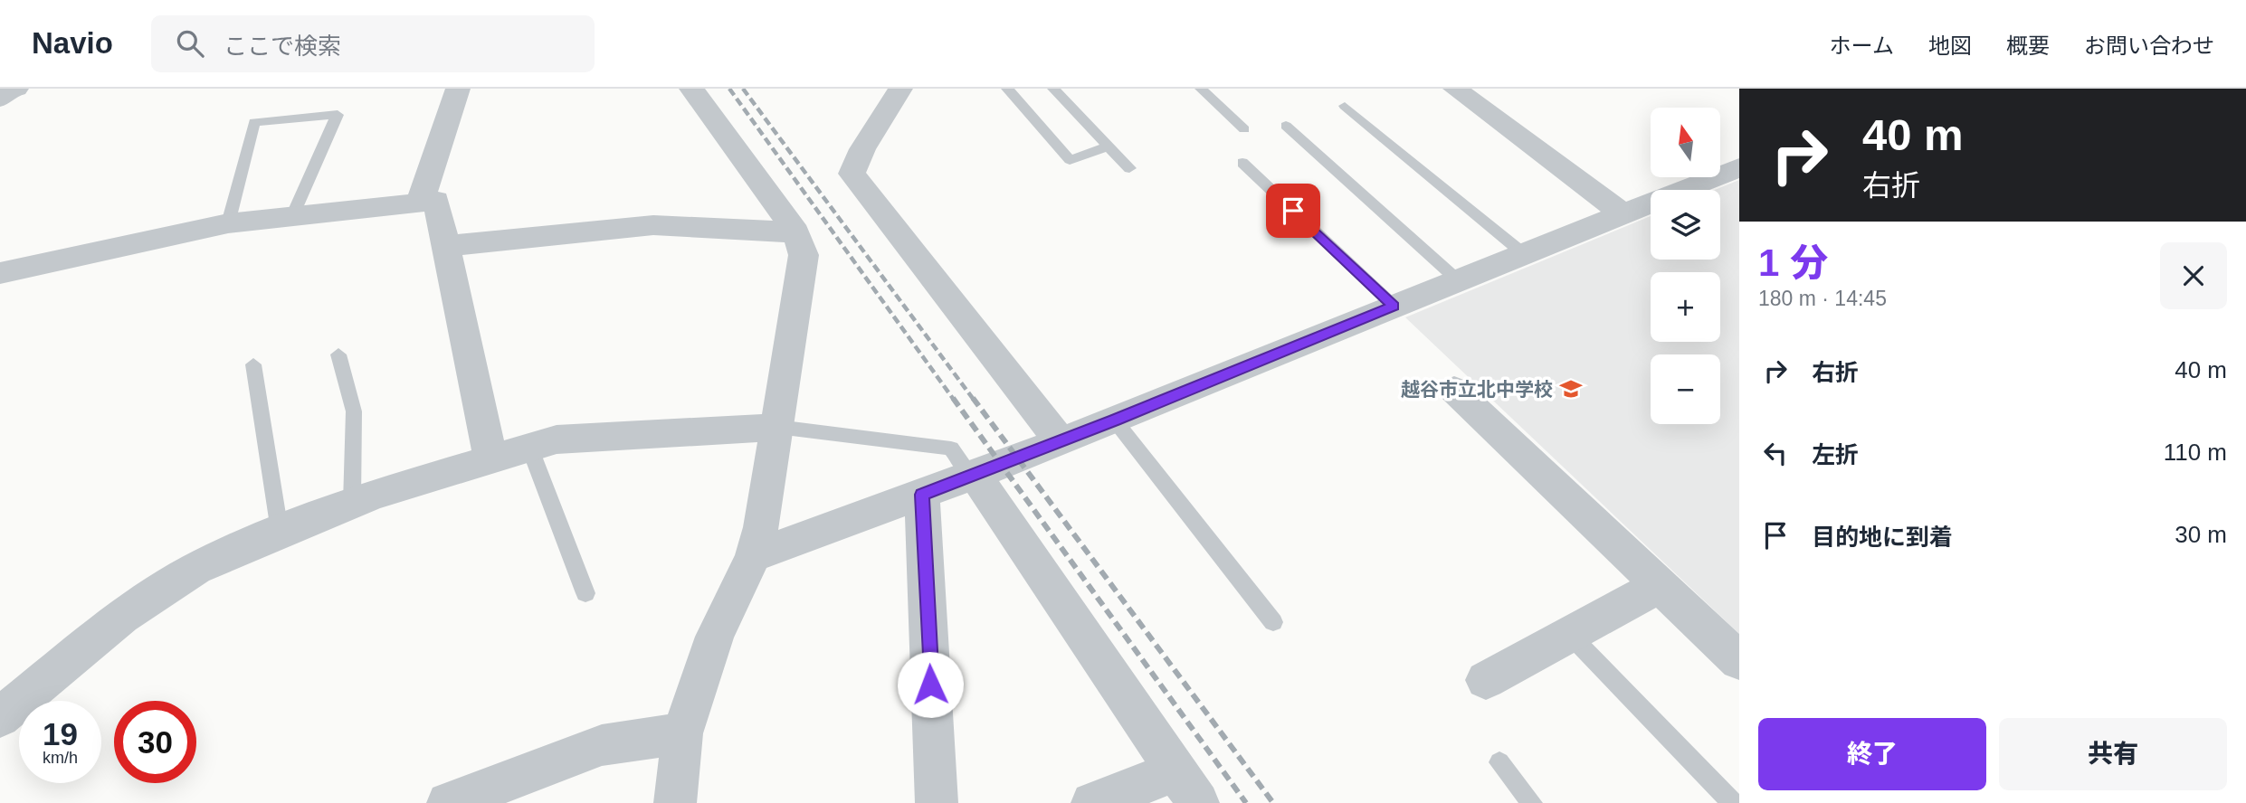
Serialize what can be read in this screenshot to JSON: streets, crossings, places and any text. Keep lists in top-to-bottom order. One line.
{"places":{"school or university":["越谷市立北中学校"]},"north":"top","page":{"header":"Navio","search":"ここで検索","nav":["ホーム","地図","概要","お問い合わせ"],"turn":["40 m","右折"],"map_buttons":["+","−"],"heading":["1 分","180 m · 14:45"],"list":[{"name":"右折","value":"40 m"},{"name":"左折","value":"110 m"},{"name":"目的地に到着","value":"30 m"}],"speed":"19 km/h","limit":"30","buttons":["終了","共有"]}}
